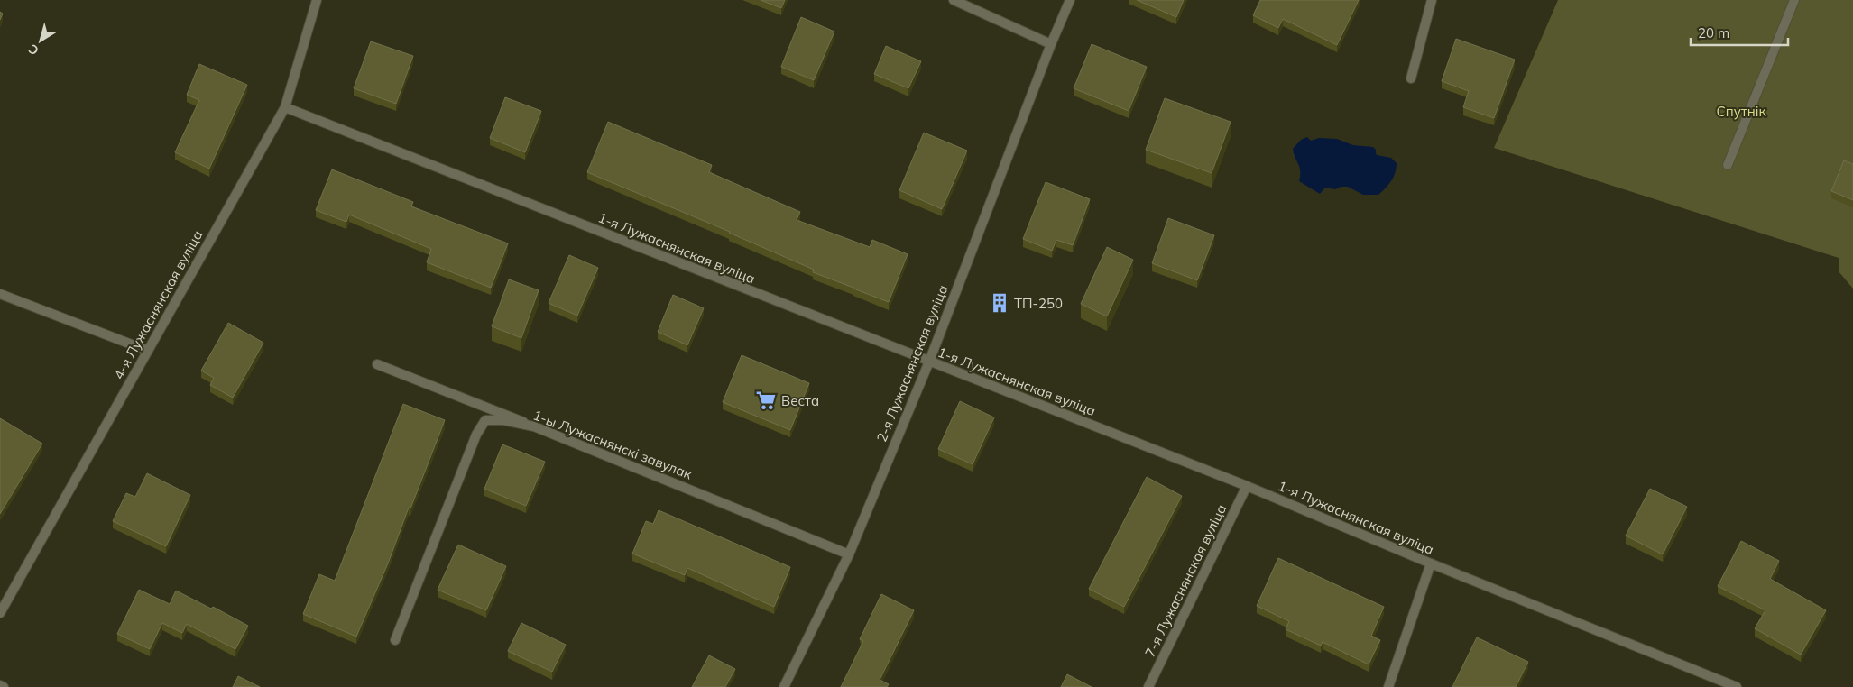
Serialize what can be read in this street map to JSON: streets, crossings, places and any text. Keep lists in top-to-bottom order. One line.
{"streets":{"street":["1-я Лужаснянская вуліца","4-я Лужаснянская вуліца","2-я Лужаснянская вуліца","1-ы Лужаснянскі завулак","7-я Лужаснянская вуліца"]},"crossings":[["1-я Лужаснянская вуліца","4-я Лужаснянская вуліца"],["1-я Лужаснянская вуліца","2-я Лужаснянская вуліца"],["1-я Лужаснянская вуліца","7-я Лужаснянская вуліца"],["2-я Лужаснянская вуліца","1-ы Лужаснянскі завулак"]],"parks":["Спутнік"],"places":{"building":["ТП-250"],"supermarket":["Веста"]},"scale_bar":"20 m","north":"bottom left"}
